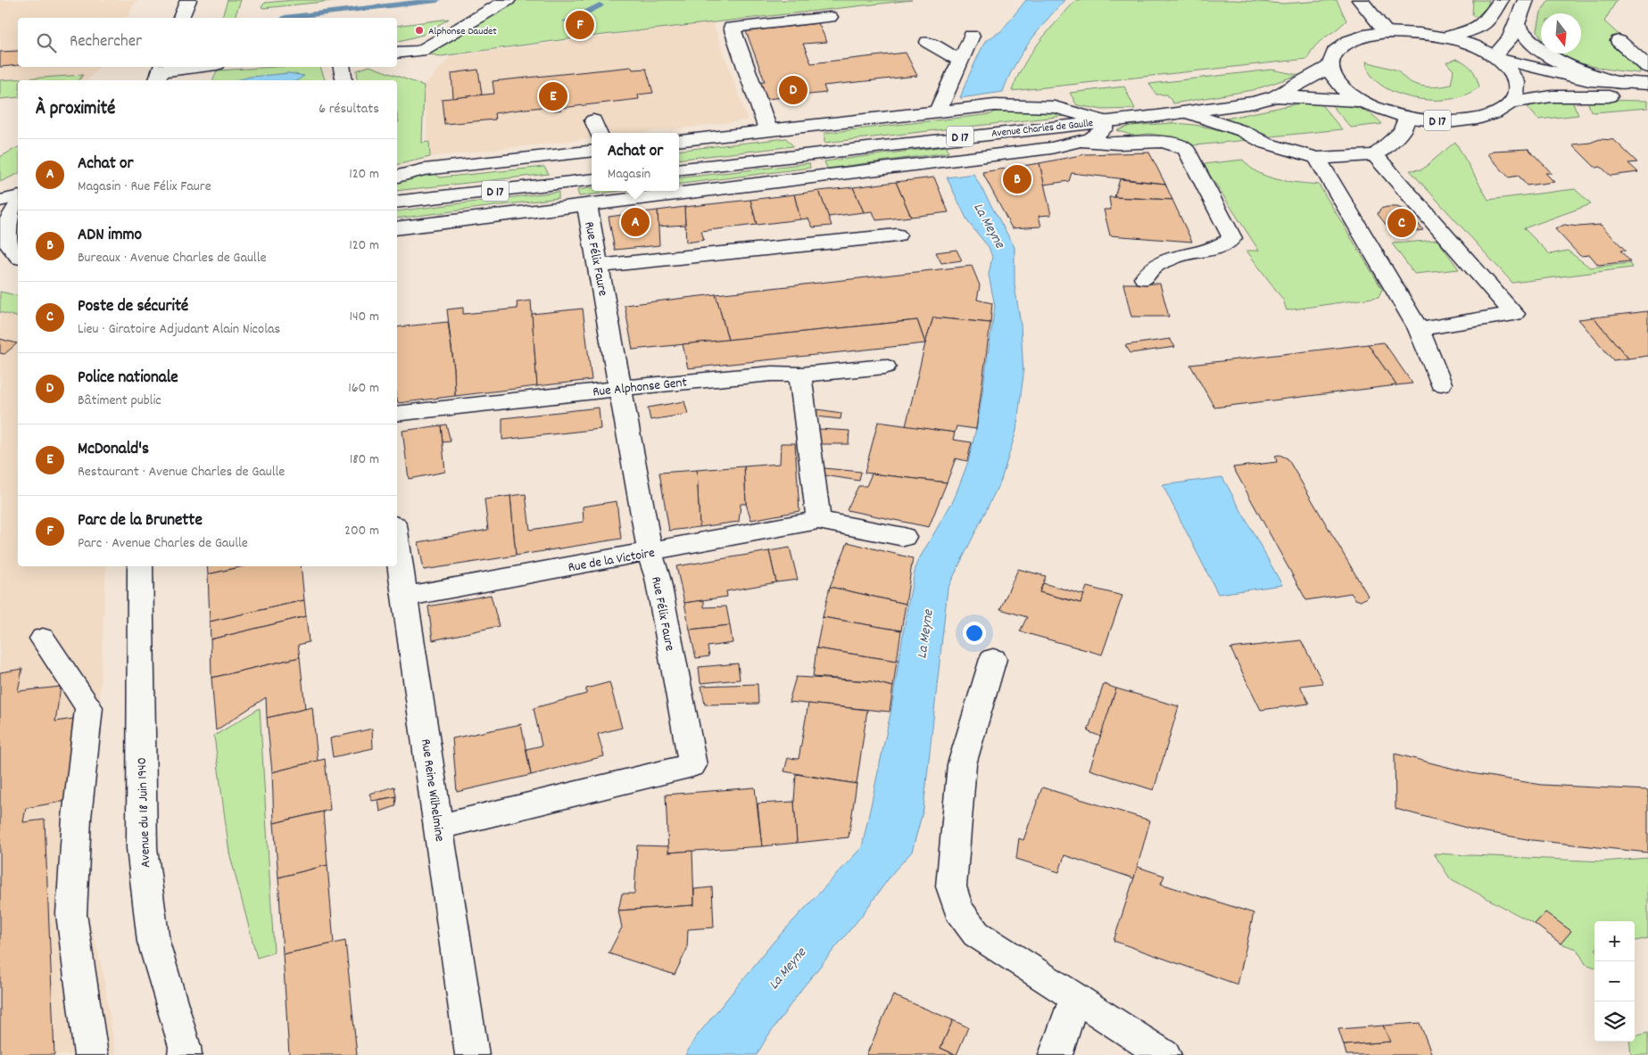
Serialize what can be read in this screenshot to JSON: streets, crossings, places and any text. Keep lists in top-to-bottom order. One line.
{"streets":{"main road":["D 17","Avenue Charles de Gaulle","Rue Félix Faure","Rue Alphonse Gent","Rue de la Victoire","Rue Reine Wilhelmine","Avenue du 18 Juin 1940"]},"crossings":[["D 17","Avenue Charles de Gaulle"],["Rue Félix Faure","Rue Alphonse Gent"],["Rue Félix Faure","Rue de la Victoire"],["Rue Félix Faure","Rue Reine Wilhelmine"],["Rue de la Victoire","Rue Reine Wilhelmine"]],"water":["La Meyne"],"places":["Alphonse Daudet"],"north":"bottom","page":{"pins":["F","D","E","B","A","C"],"search":"Rechercher","heading":["À proximité","6 résultats"],"popup":["Achat or","Magasin"],"list":[{"mark":"A","name":"Achat or","note":"Magasin · Rue Félix Faure","value":"120 m"},{"mark":"B","name":"ADN immo","note":"Bureaux · Avenue Charles de Gaulle","value":"120 m"},{"mark":"C","name":"Poste de sécurité","note":"Lieu · Giratoire Adjudant Alain Nicolas","value":"140 m"},{"mark":"D","name":"Police nationale","note":"Bâtiment public","value":"160 m"},{"mark":"E","name":"McDonald's","note":"Restaurant · Avenue Charles de Gaulle","value":"180 m"},{"mark":"F","name":"Parc de la Brunette","note":"Parc · Avenue Charles de Gaulle","value":"200 m"}],"map_buttons":["+","−"]}}
